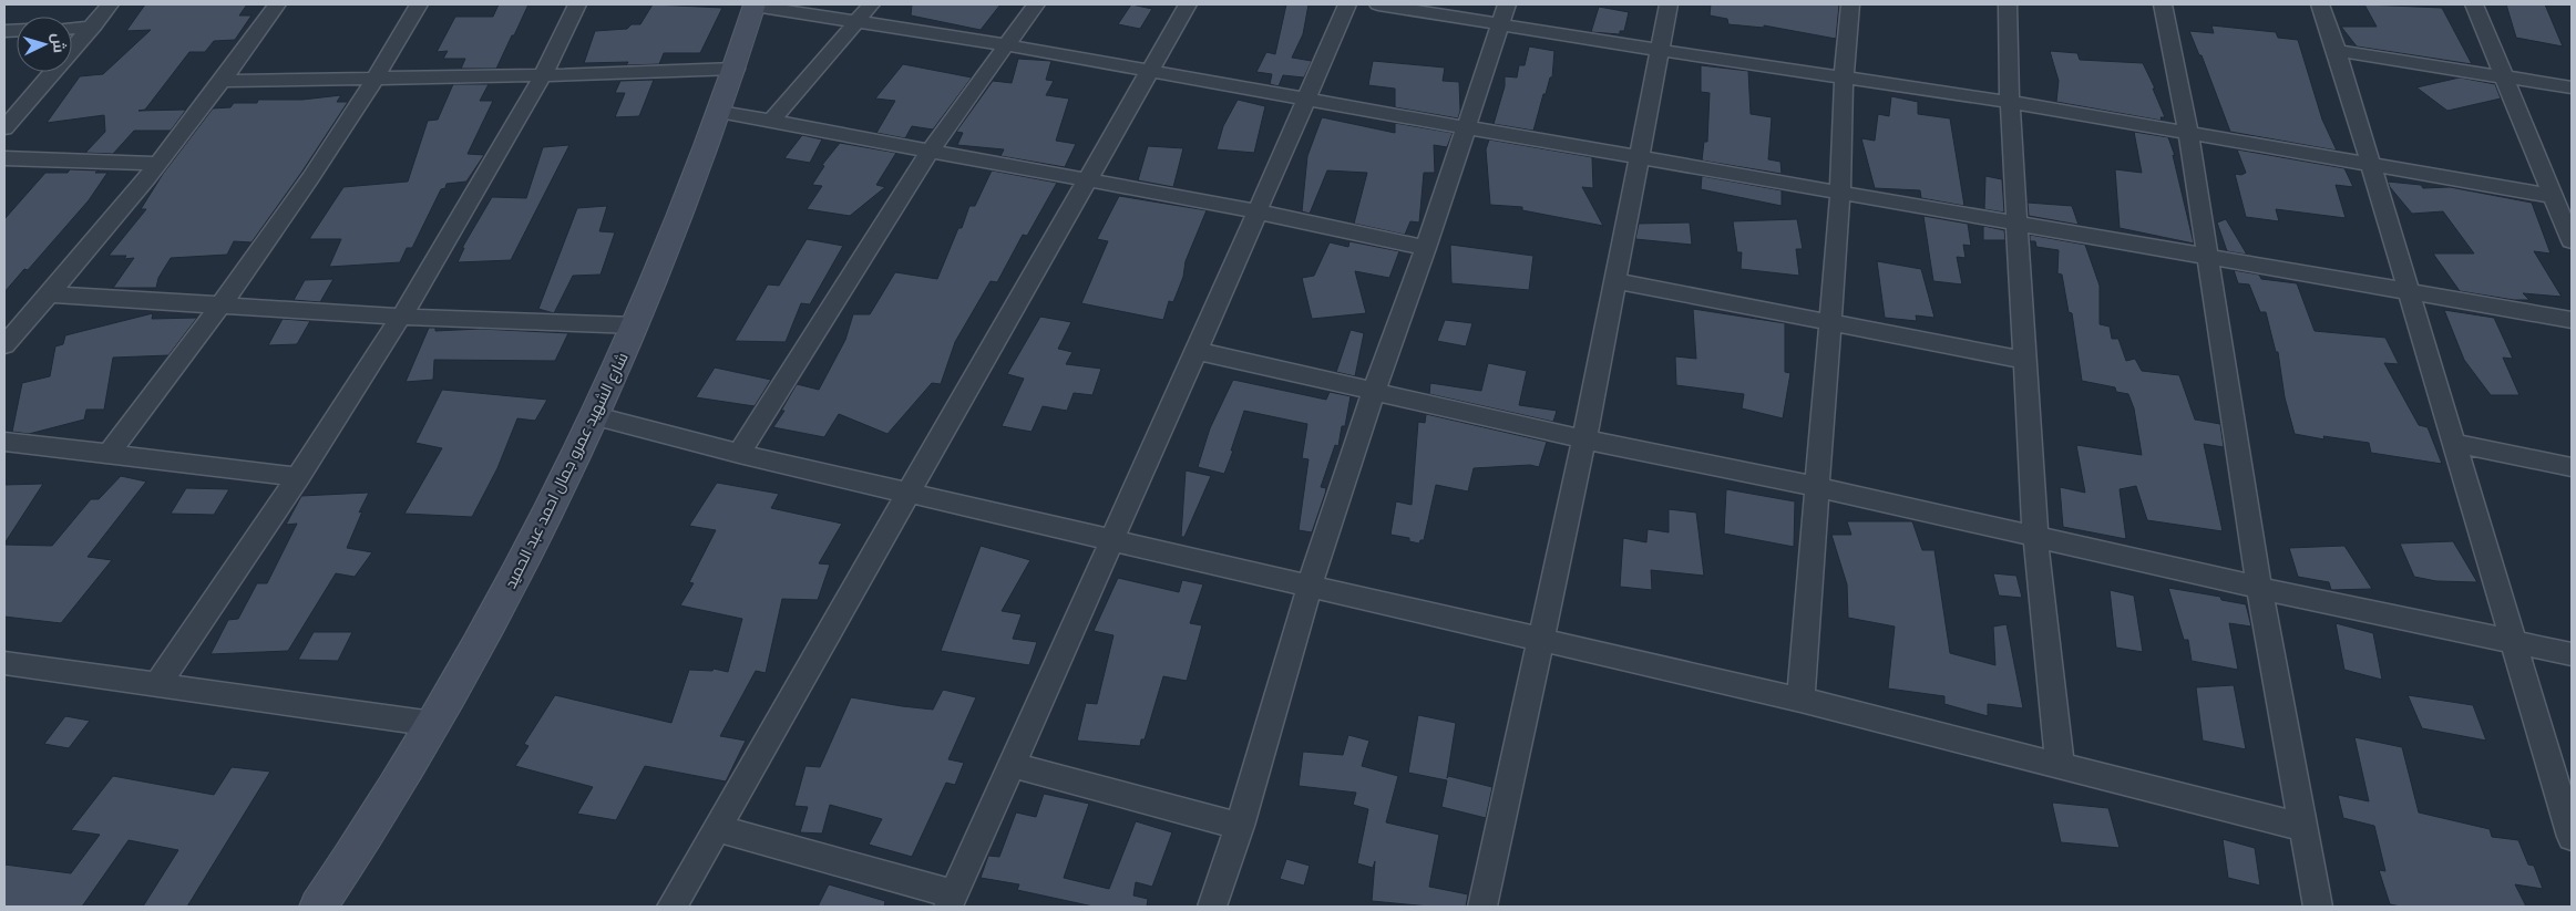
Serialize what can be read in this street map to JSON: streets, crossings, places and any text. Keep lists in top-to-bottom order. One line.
{"streets":{"street":["شارع الشهيد عمرو جمال احمد عبد الحميد"]},"north":"right"}
